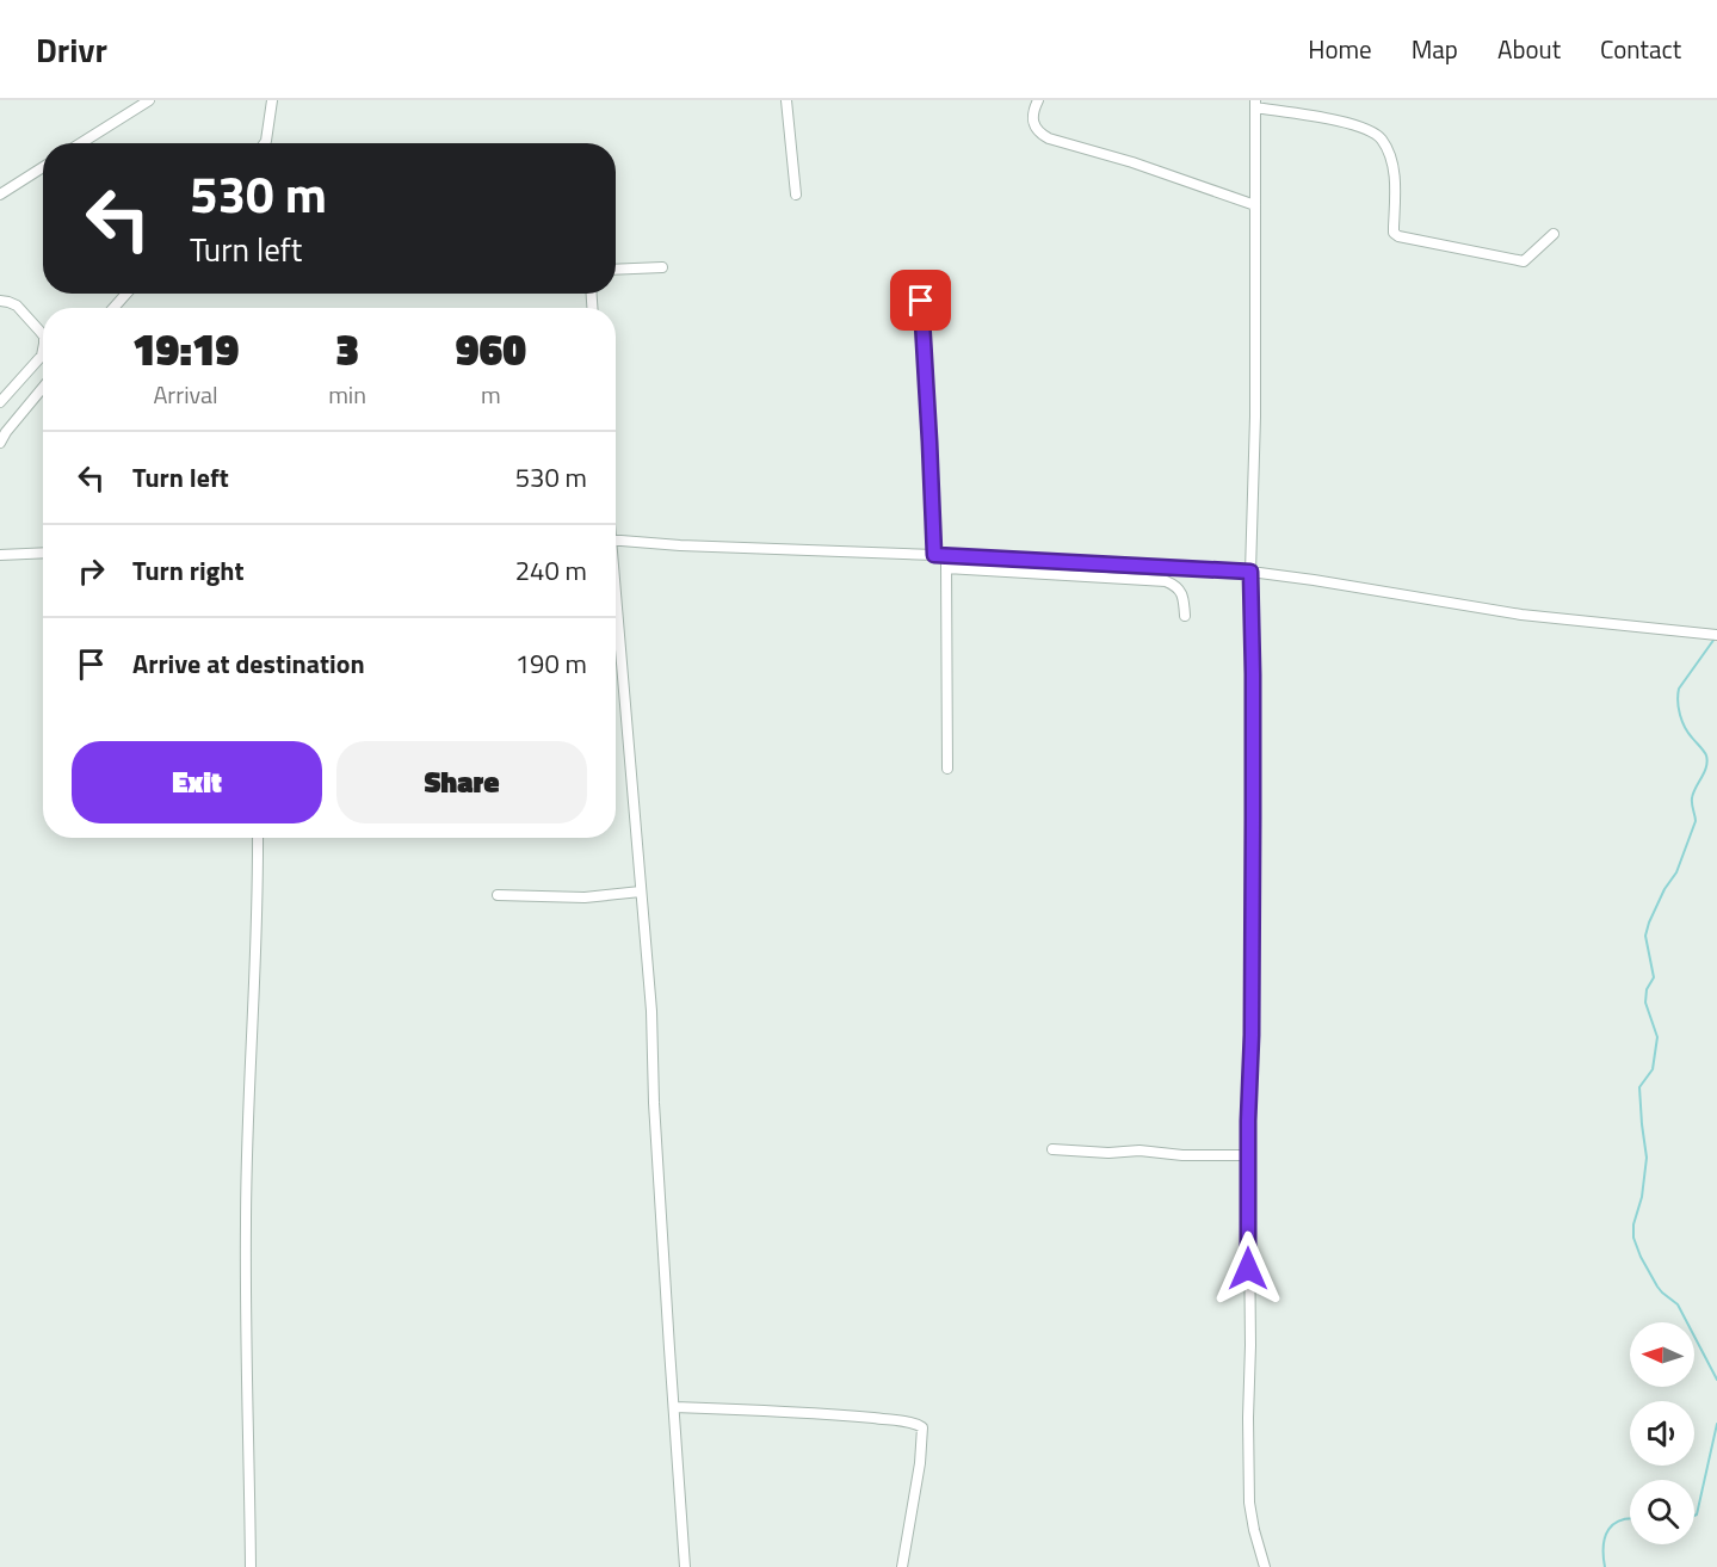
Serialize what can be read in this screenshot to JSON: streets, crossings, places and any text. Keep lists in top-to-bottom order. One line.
{"north":"left","page":{"header":"Drivr","nav":["Home","Map","About","Contact"],"turn":["530 m","Turn left"],"eta":["19:19","Arrival","3","min","960","m"],"list":[{"name":"Turn left","value":"530 m"},{"name":"Turn right","value":"240 m"},{"name":"Arrive at destination","value":"190 m"}],"buttons":["Exit","Share"]}}
